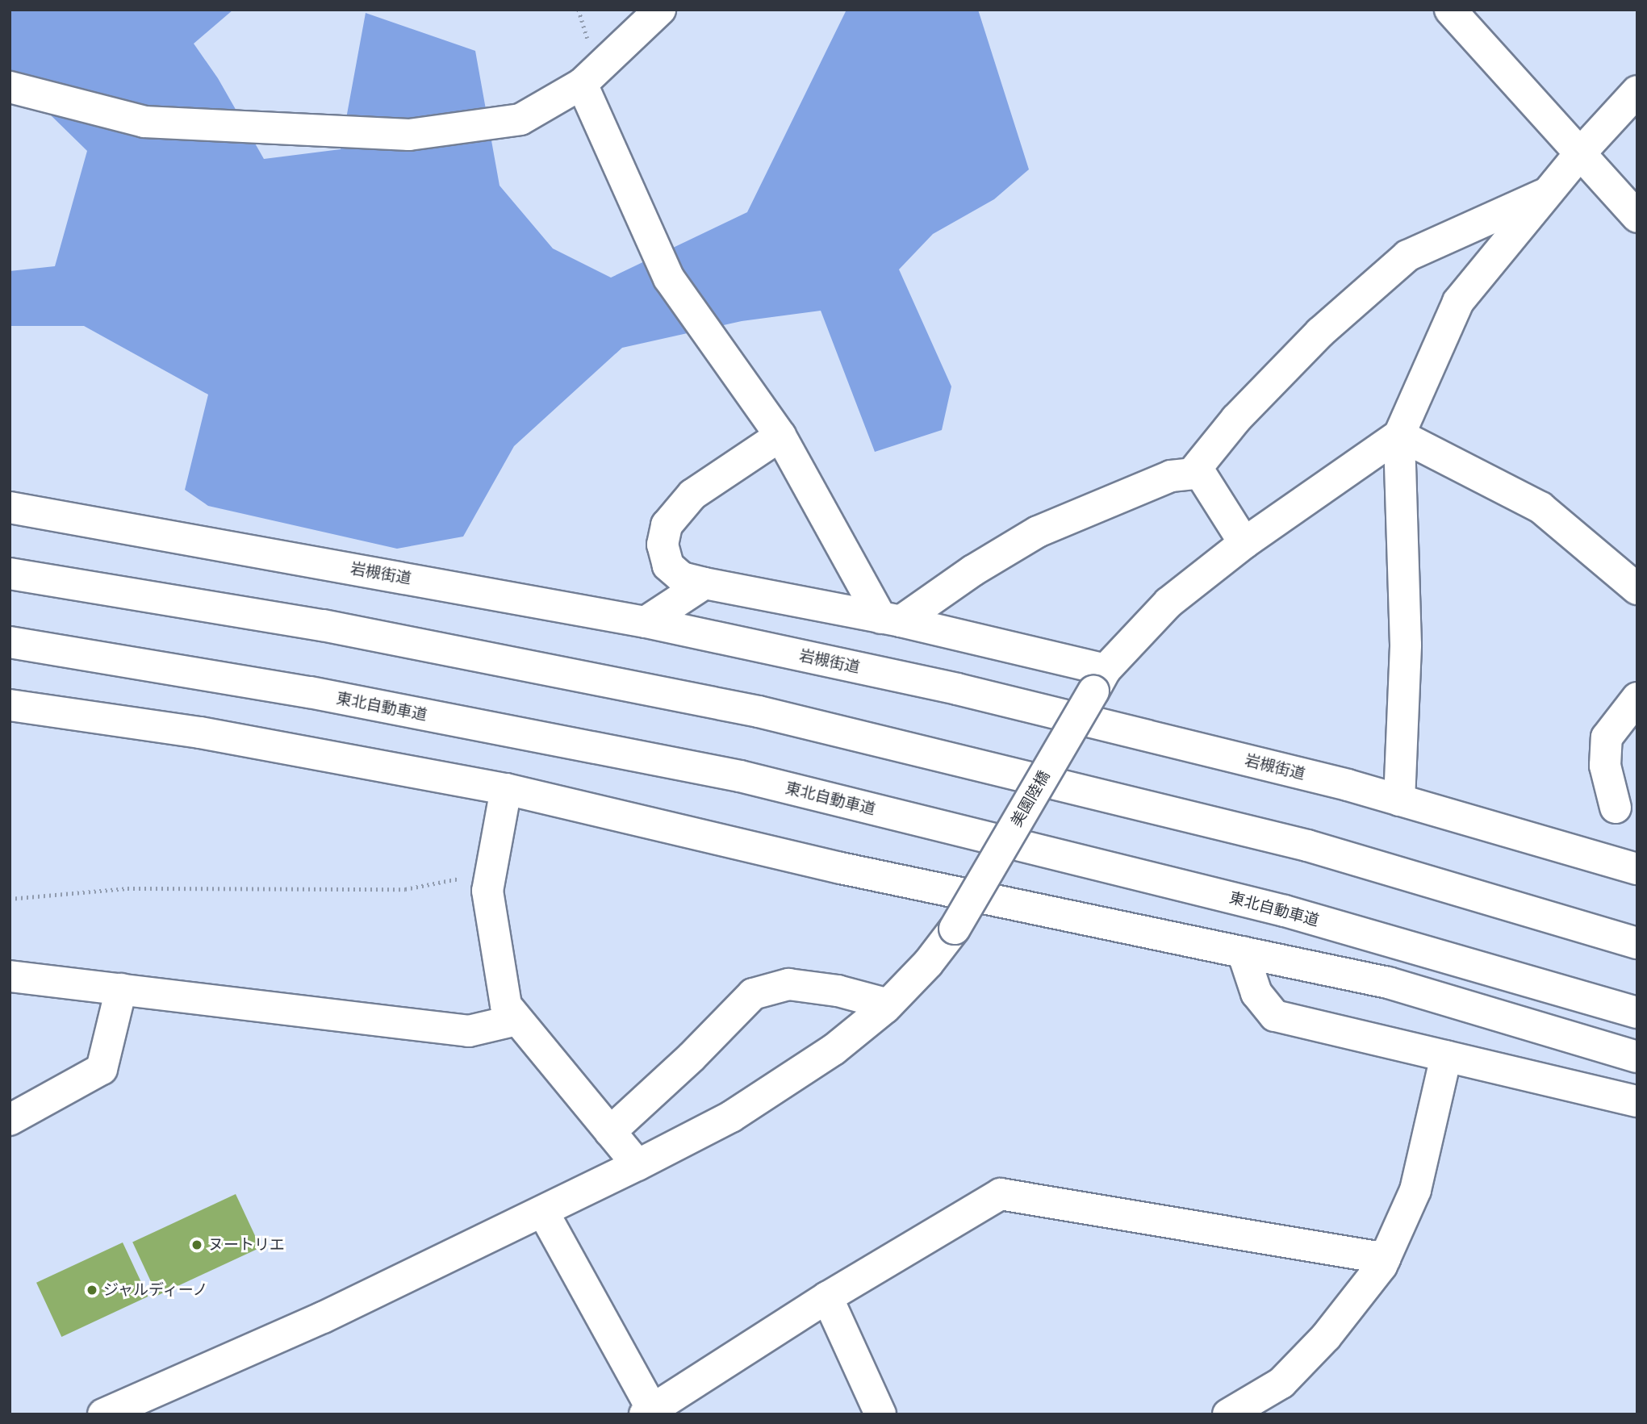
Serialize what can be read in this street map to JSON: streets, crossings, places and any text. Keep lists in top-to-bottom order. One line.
{"streets":{"main road":["岩槻街道","東北自動車道","美園陸橋"]},"places":["ヌートリエ","ジャルディーノ"]}
